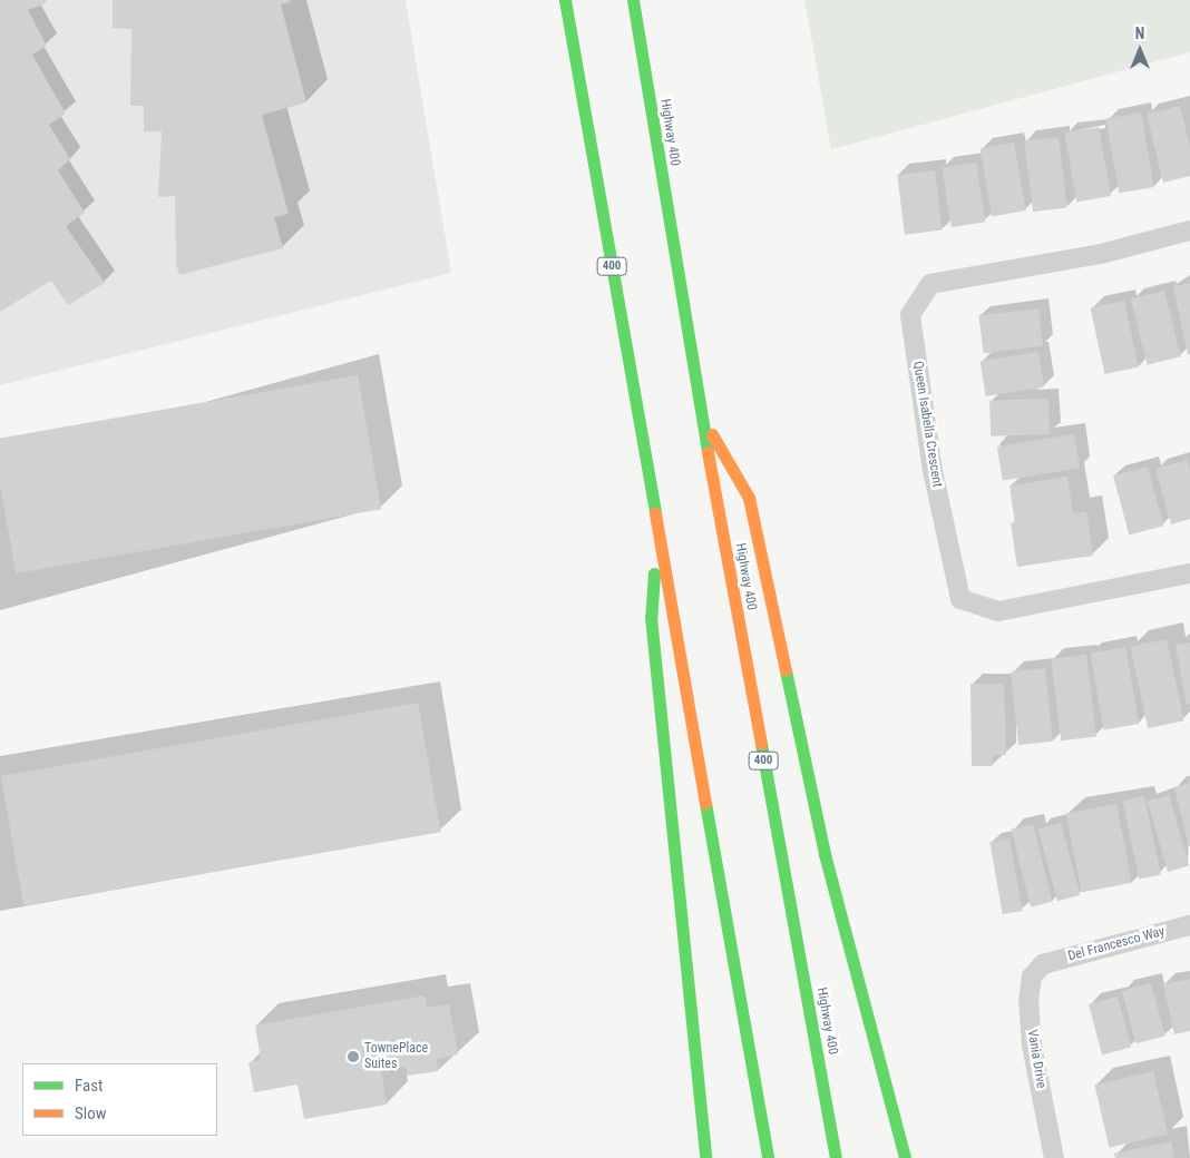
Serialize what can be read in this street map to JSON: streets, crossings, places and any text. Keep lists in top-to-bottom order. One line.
{"streets":{"highway":["Highway 400","400"],"street":["Queen Isabella Crescent","Del Francesco Way","Vania Drive"]},"crossings":[["Del Francesco Way","Vania Drive"]],"places":["TownePlace Suites"],"legend":["Fast","Slow"],"north":"top"}
